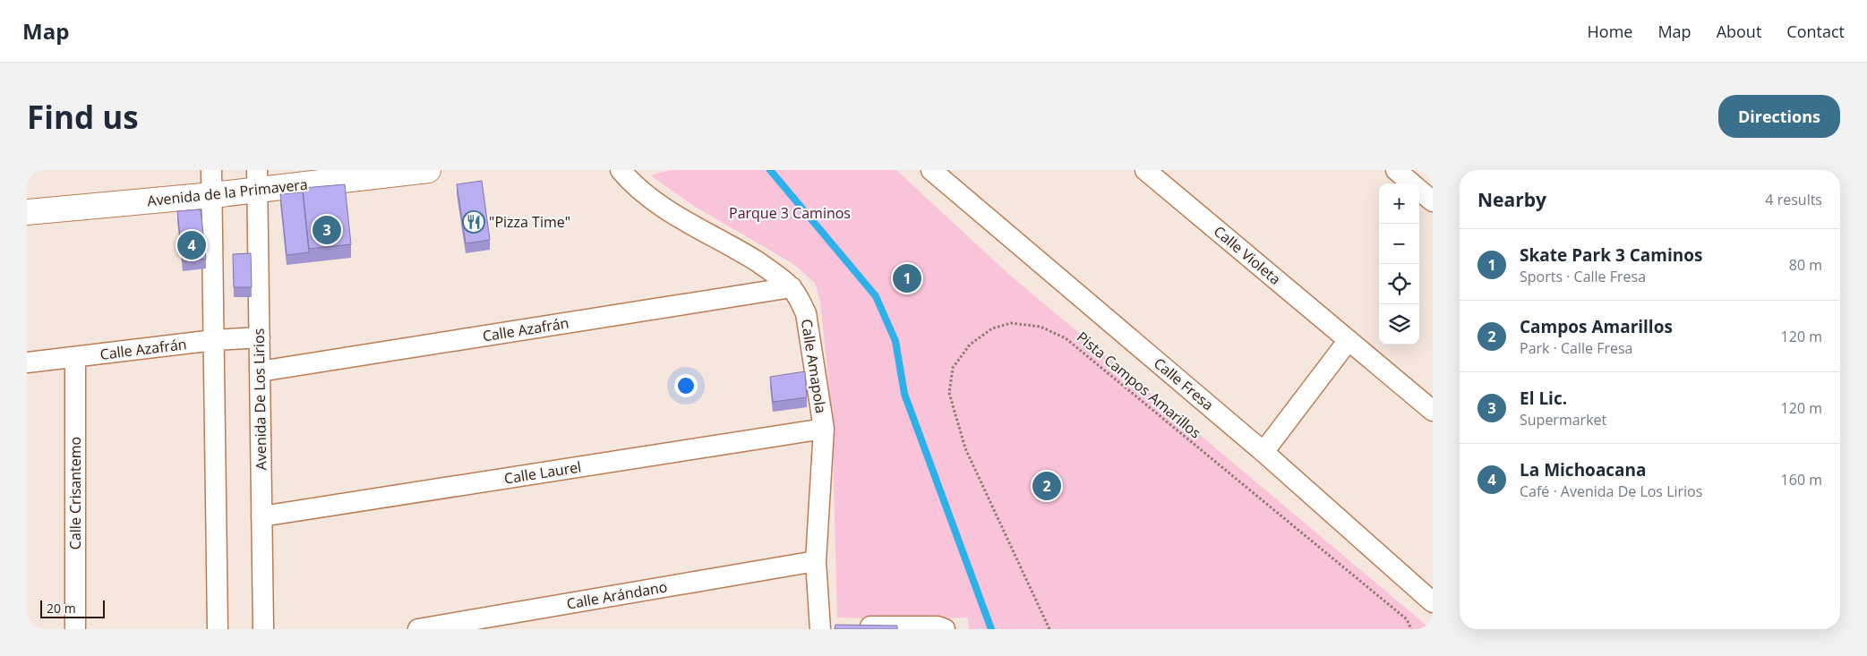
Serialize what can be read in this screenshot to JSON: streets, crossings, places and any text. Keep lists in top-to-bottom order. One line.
{"streets":{"street":["Avenida de la Primavera","Calle Violeta","Calle Azafrán","Calle Amapola","Calle Fresa","Avenida De Los Lirios","Calle Laurel","Calle Crisantemo","Calle Arándano"],"path":["Pista Campos Amarillos"]},"crossings":[["Avenida de la Primavera","Avenida De Los Lirios"],["Calle Azafrán","Calle Amapola"],["Calle Azafrán","Avenida De Los Lirios"],["Calle Azafrán","Calle Crisantemo"],["Calle Amapola","Calle Laurel"],["Calle Amapola","Calle Arándano"],["Avenida De Los Lirios","Calle Laurel"]],"parks":["Parque 3 Caminos"],"places":{"restaurant":["\"Pizza Time\""]},"scale_bar":"20 m","page":{"header":"Map","nav":["Home","Map","About","Contact"],"buttons":"Directions","title":"Find us","heading":["Nearby","4 results"],"map_buttons":["+","−"],"pins":["3","4","1","2"],"list":[{"mark":"1","name":"Skate Park 3 Caminos","note":"Sports · Calle Fresa","value":"80 m"},{"mark":"2","name":"Campos Amarillos","note":"Park · Calle Fresa","value":"120 m"},{"mark":"3","name":"El Lic.","note":"Supermarket","value":"120 m"},{"mark":"4","name":"La Michoacana","note":"Café · Avenida De Los Lirios","value":"160 m"}],"scale":"20 m"}}
